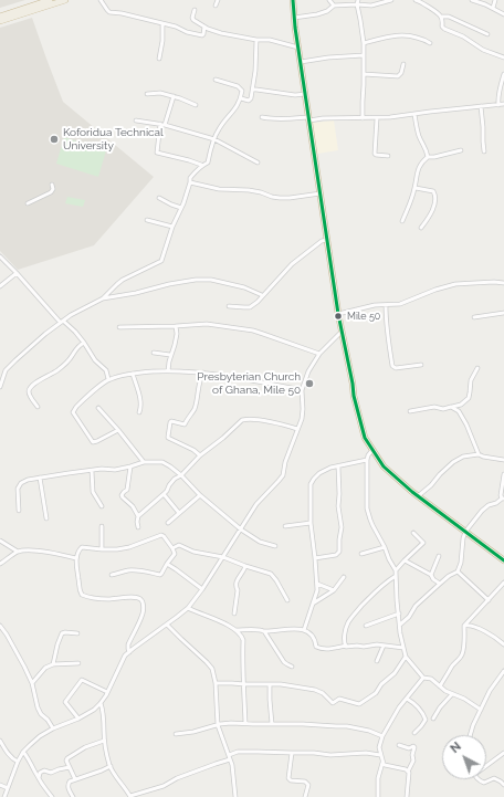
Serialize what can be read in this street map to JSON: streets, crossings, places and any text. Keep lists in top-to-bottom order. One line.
{"places":["Koforidua Technical University","Mile 50","Presbyterian Church of Ghana, Mile 50"],"north":"top left"}
